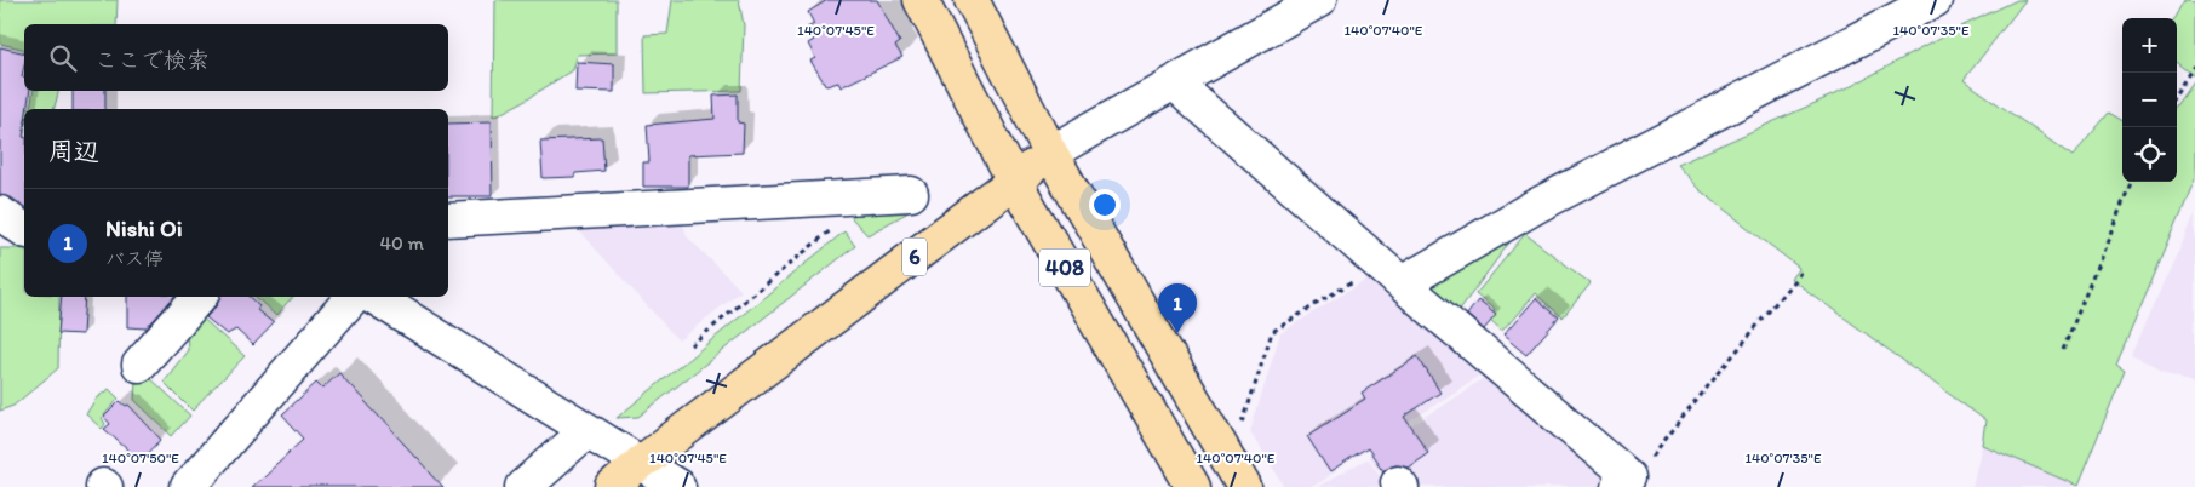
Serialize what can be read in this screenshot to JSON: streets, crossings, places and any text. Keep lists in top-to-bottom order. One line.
{"streets":{"highway":["6","408"]},"crossings":[["6","408"]],"page":{"map_buttons":["+","−"],"search":"ここで検索","heading":"周辺","list":[{"mark":"1","name":"Nishi Oi","note":"バス停","value":"40 m"}],"pins":"1"},"coordinates":["140°07'45\"E","140°07'40\"E","140°07'35\"E","140°07'50\"E"]}
